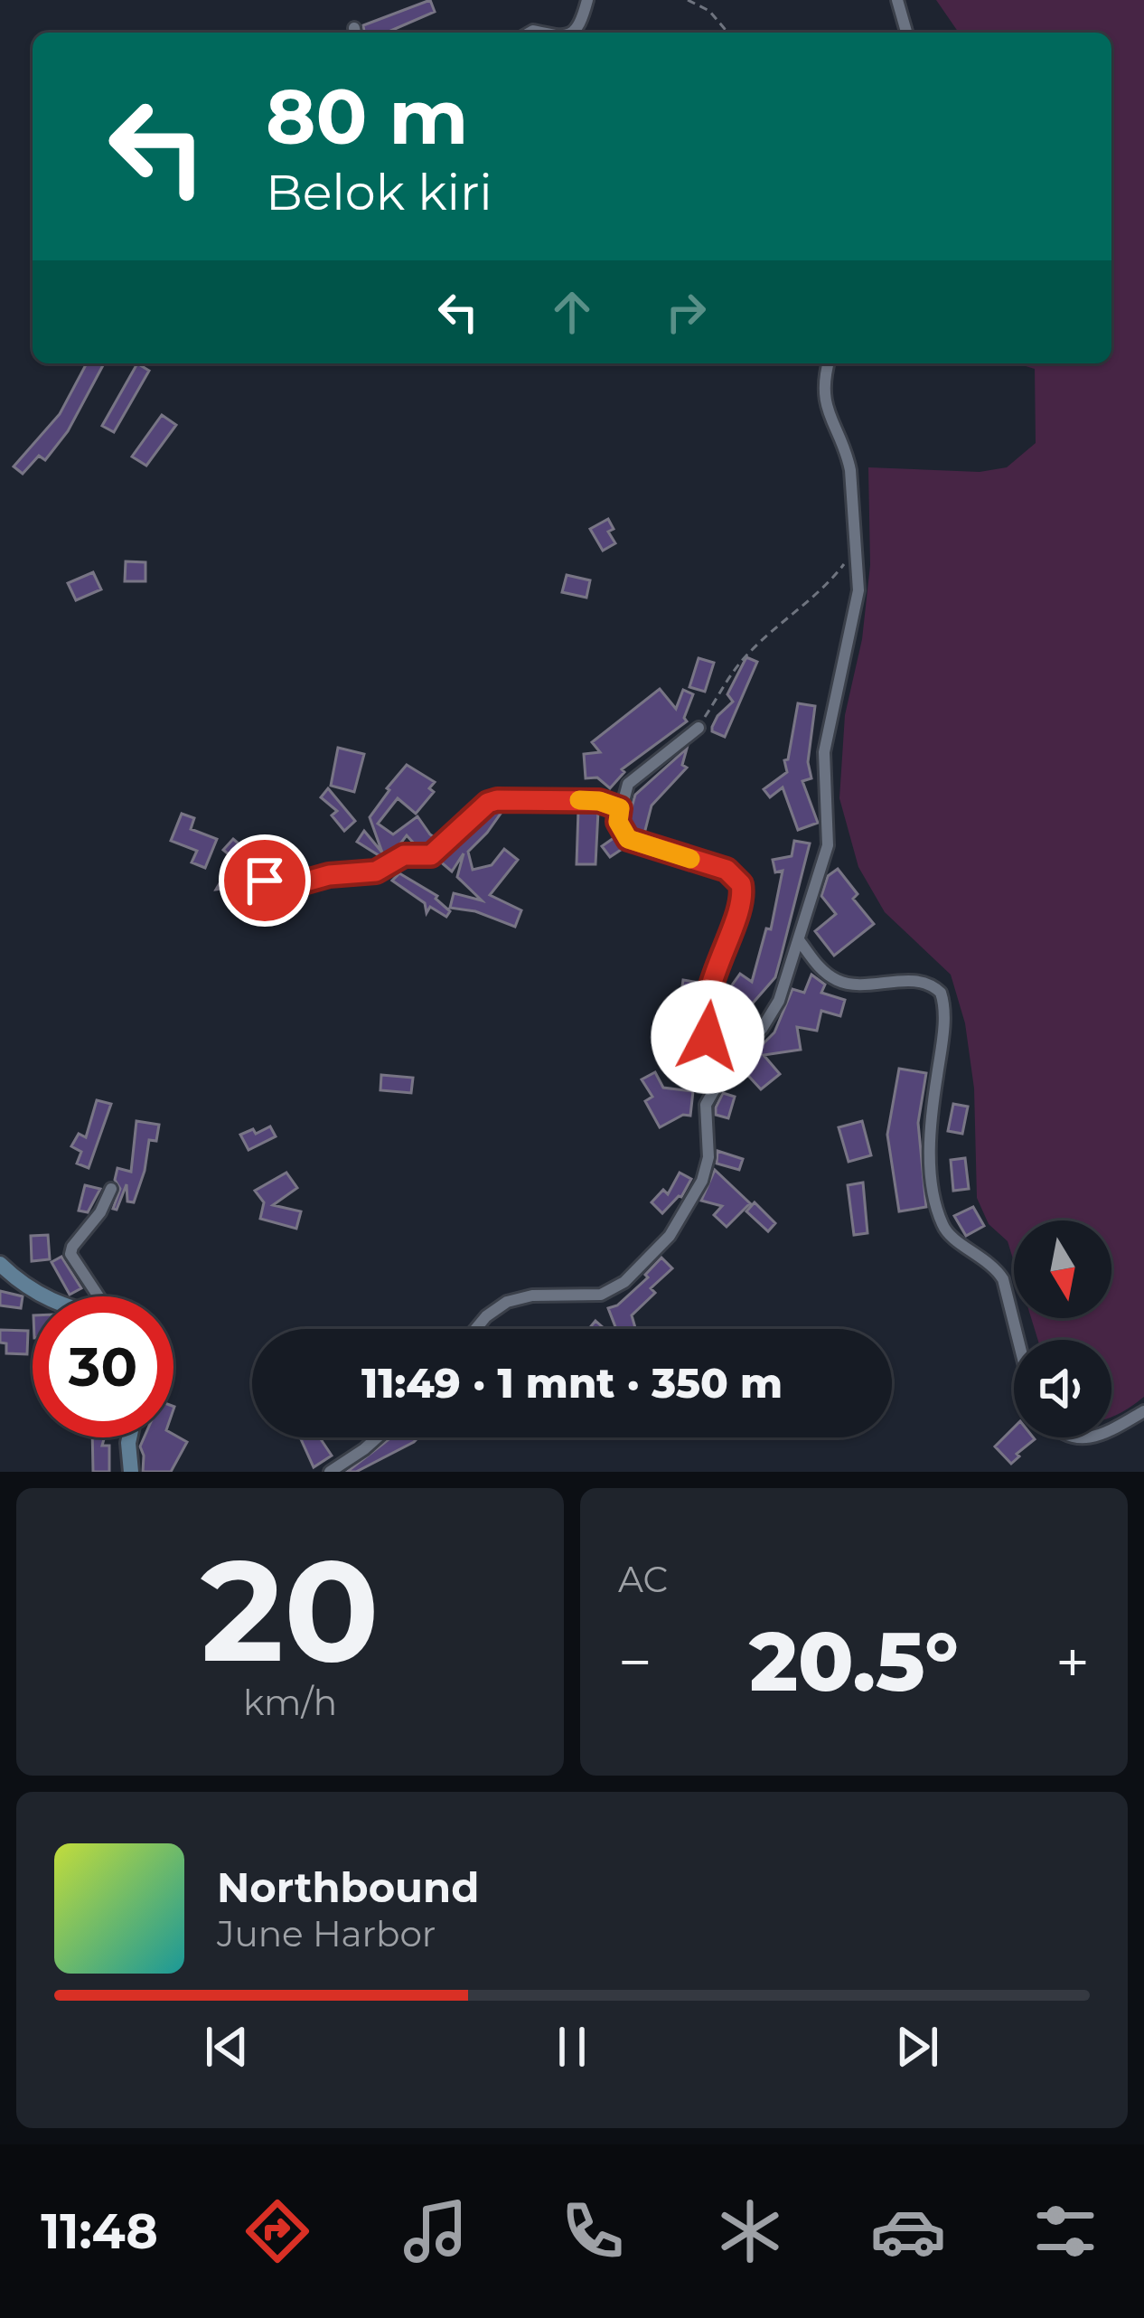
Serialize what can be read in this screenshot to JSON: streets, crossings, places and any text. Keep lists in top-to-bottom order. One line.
{"north":"bottom","page":{"turn":["80 m","Belok kiri"],"limit":"30","trip":"11:49 · 1 mnt · 350 m","tile":[["20","km/h"],"AC"],"heat":["−","20.5°","+"],"song":["Northbound","June Harbor"],"tabs":"11:48"}}
